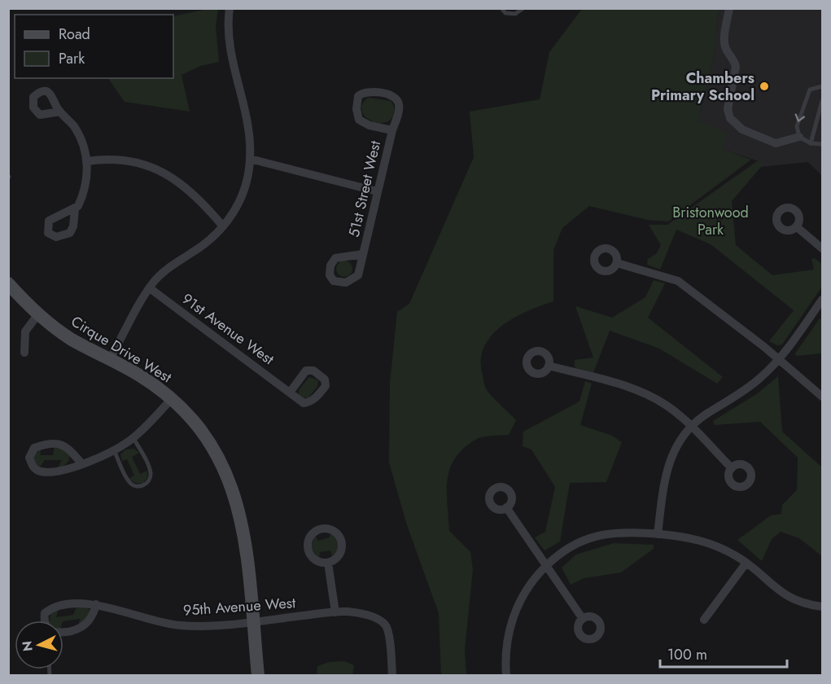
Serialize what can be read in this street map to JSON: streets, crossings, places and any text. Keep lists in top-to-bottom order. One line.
{"streets":{"street":["51st Street West","91st Avenue West","Cirque Drive West","95th Avenue West"]},"crossings":[["Cirque Drive West","95th Avenue West"]],"parks":["Bristonwood Park"],"places":["Chambers Primary School"],"legend":["Road","Park"],"scale_bar":"100 m","north":"left"}
